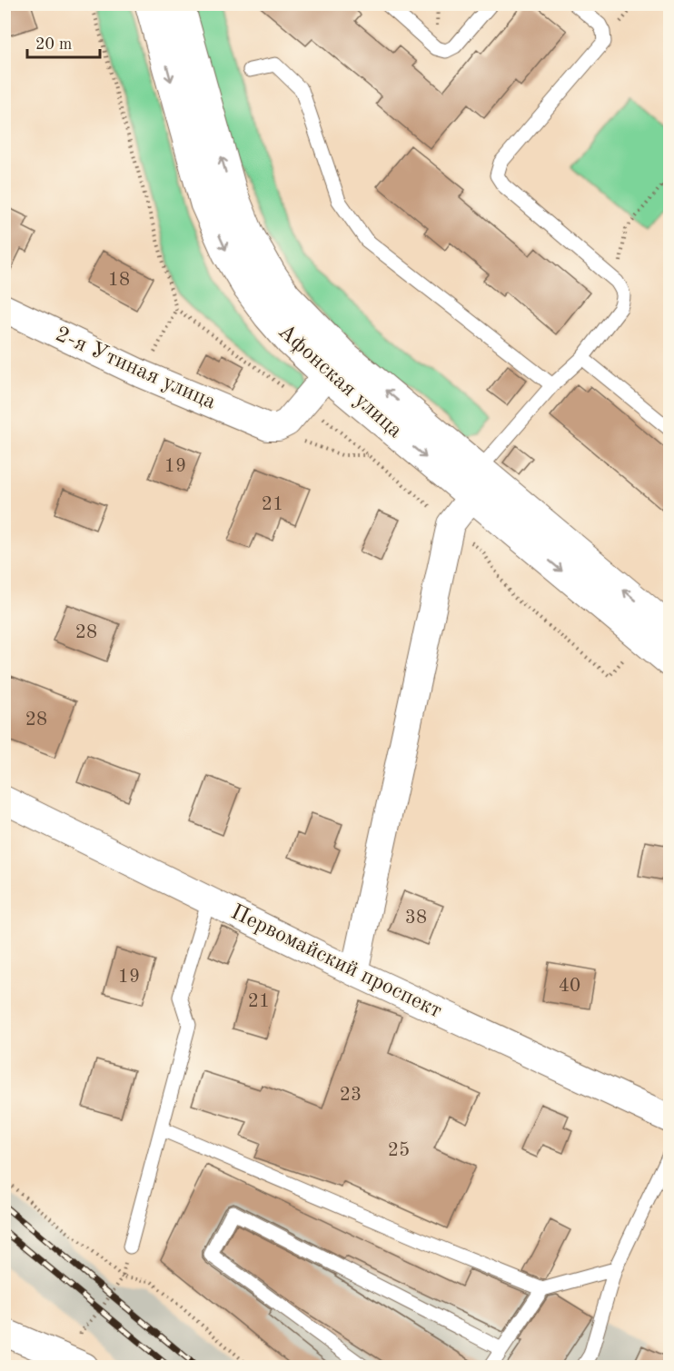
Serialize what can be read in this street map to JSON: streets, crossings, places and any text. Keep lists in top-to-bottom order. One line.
{"streets":{"street":["2-я Утиная улица","Афонская улица","Первомайский проспект"]},"house_numbers":["18","19","21","28","28","38","19","40","21","23","25"],"scale_bar":"20 m"}
